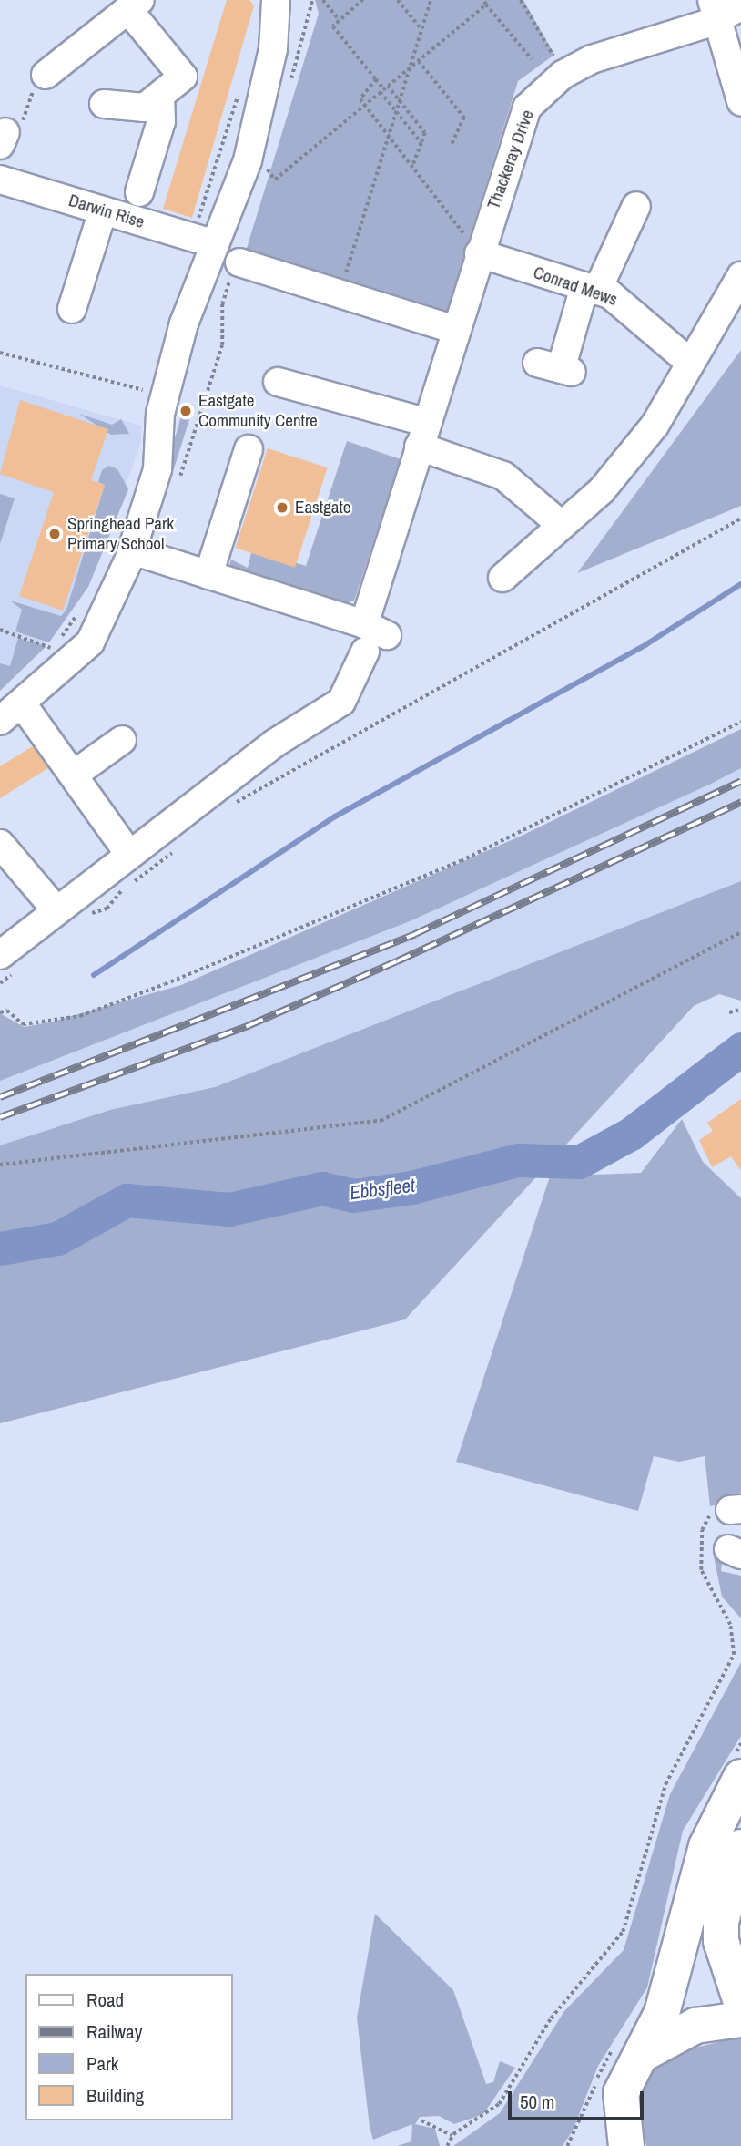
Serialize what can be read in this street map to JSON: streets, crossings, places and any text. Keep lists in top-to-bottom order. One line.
{"streets":{"street":["Thackeray Drive","Darwin Rise","Conrad Mews"]},"crossings":[["Thackeray Drive","Conrad Mews"]],"water":["Ebbsfleet"],"places":["Eastgate Community Centre","Eastgate","Springhead Park Primary School"],"legend":["Road","Railway","Park","Building"],"scale_bar":"50 m"}
